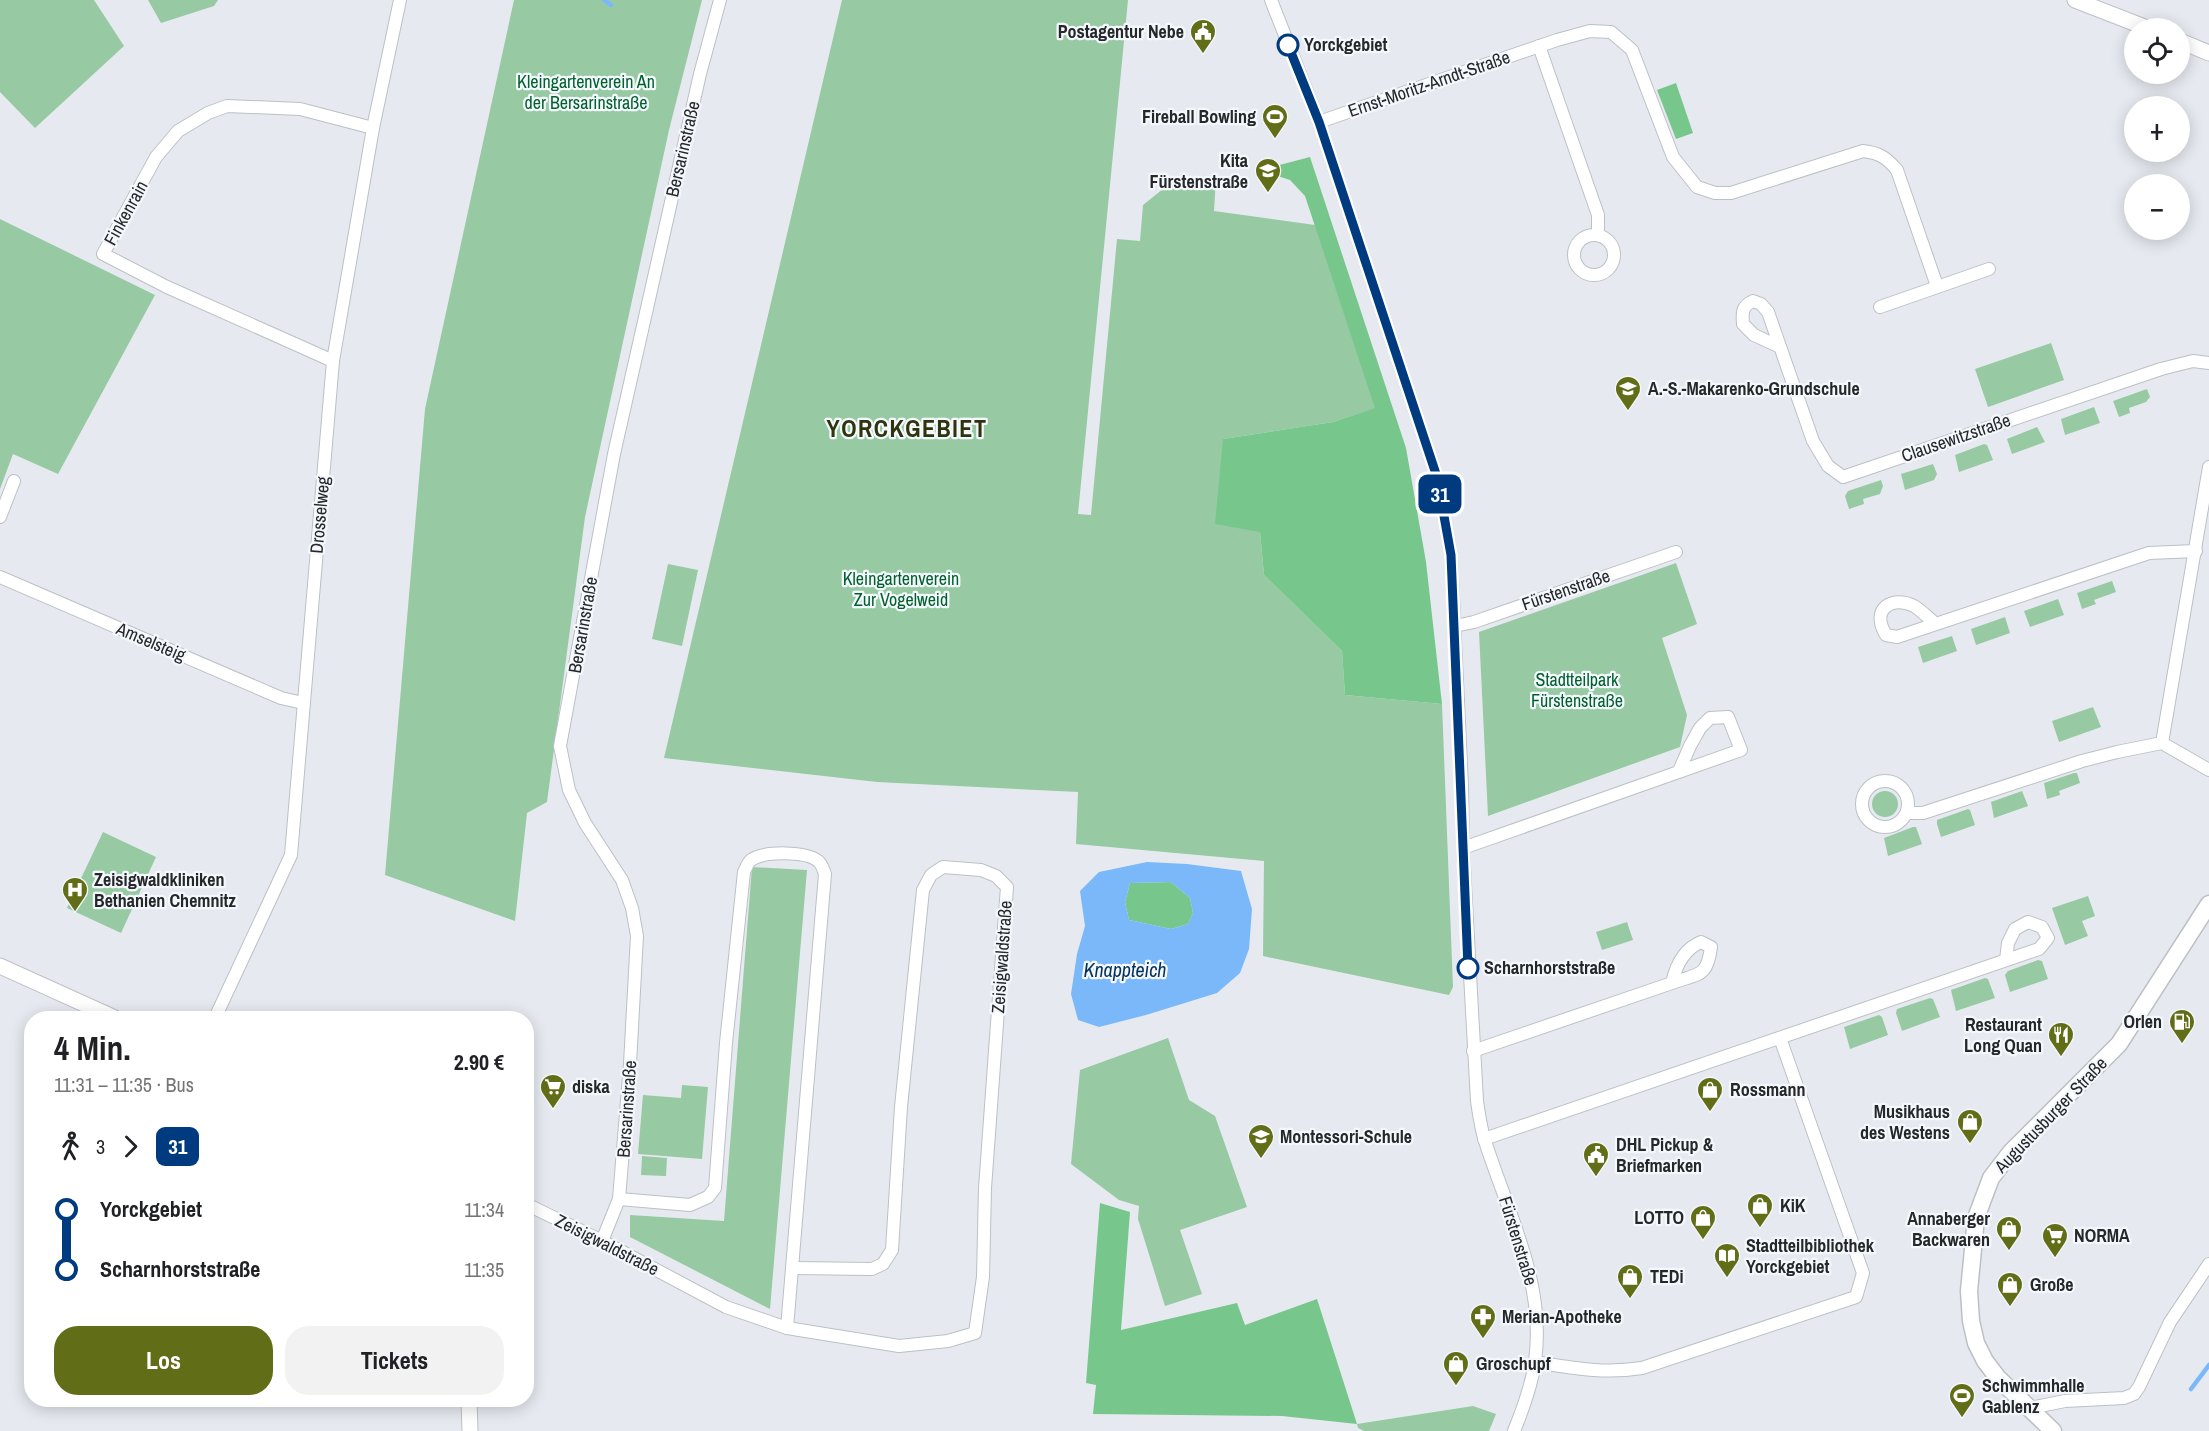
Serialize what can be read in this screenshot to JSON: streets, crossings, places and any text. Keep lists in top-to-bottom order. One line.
{"streets":{"main road":["Augustusburger Straße"],"street":["Ernst-Moritz-Arndt-Straße","Bersarinstraße","Finkenrain","Clausewitzstraße","Drosselweg","Fürstenstraße","Amselsteig","Zeisigwaldstraße"]},"crossings":[["Ernst-Moritz-Arndt-Straße","Fürstenstraße"],["Bersarinstraße","Zeisigwaldstraße"],["Finkenrain","Drosselweg"],["Drosselweg","Amselsteig"]],"districts":["YORCKGEBIET"],"water":["Knappteich"],"parks":["Kleingartenverein An der Bersarinstraße","Kleingartenverein Zur Vogelweid","Stadtteilpark Fürstenstraße"],"places":{"other":["Yorckgebiet","Scharnhorststraße"],"public building":["Postagentur Nebe","DHL Pickup & Briefmarken"],"sports":["Fireball Bowling","Schwimmhalle Gablenz"],"school or university":["Kita Fürstenstraße","A.-S.-Makarenko-Grundschule","Montessori-Schule"],"hospital":["Zeisigwaldkliniken Bethanien Chemnitz"],"fuel station":["Orlen"],"restaurant":["Restaurant Long Quan"],"supermarket":["diska","NORMA"],"shop":["Rossmann","Musikhaus des Westens","KiK","LOTTO","Annaberger Backwaren","TEDi","Große","Groschupf"],"library":["Stadtteilbibliothek Yorckgebiet"],"pharmacy":["Merian-Apotheke"]},"lines":["bus line 31"],"page":{"on_map":"31","map_buttons":["+","−"],"heading":["4 Min.","11:31 – 11:35 · Bus","2.90 €"],"legs":["3","31"],"list":[{"name":"Yorckgebiet","value":"11:34"},{"name":"Scharnhorststraße","value":"11:35"}],"buttons":["Los","Tickets"]}}
